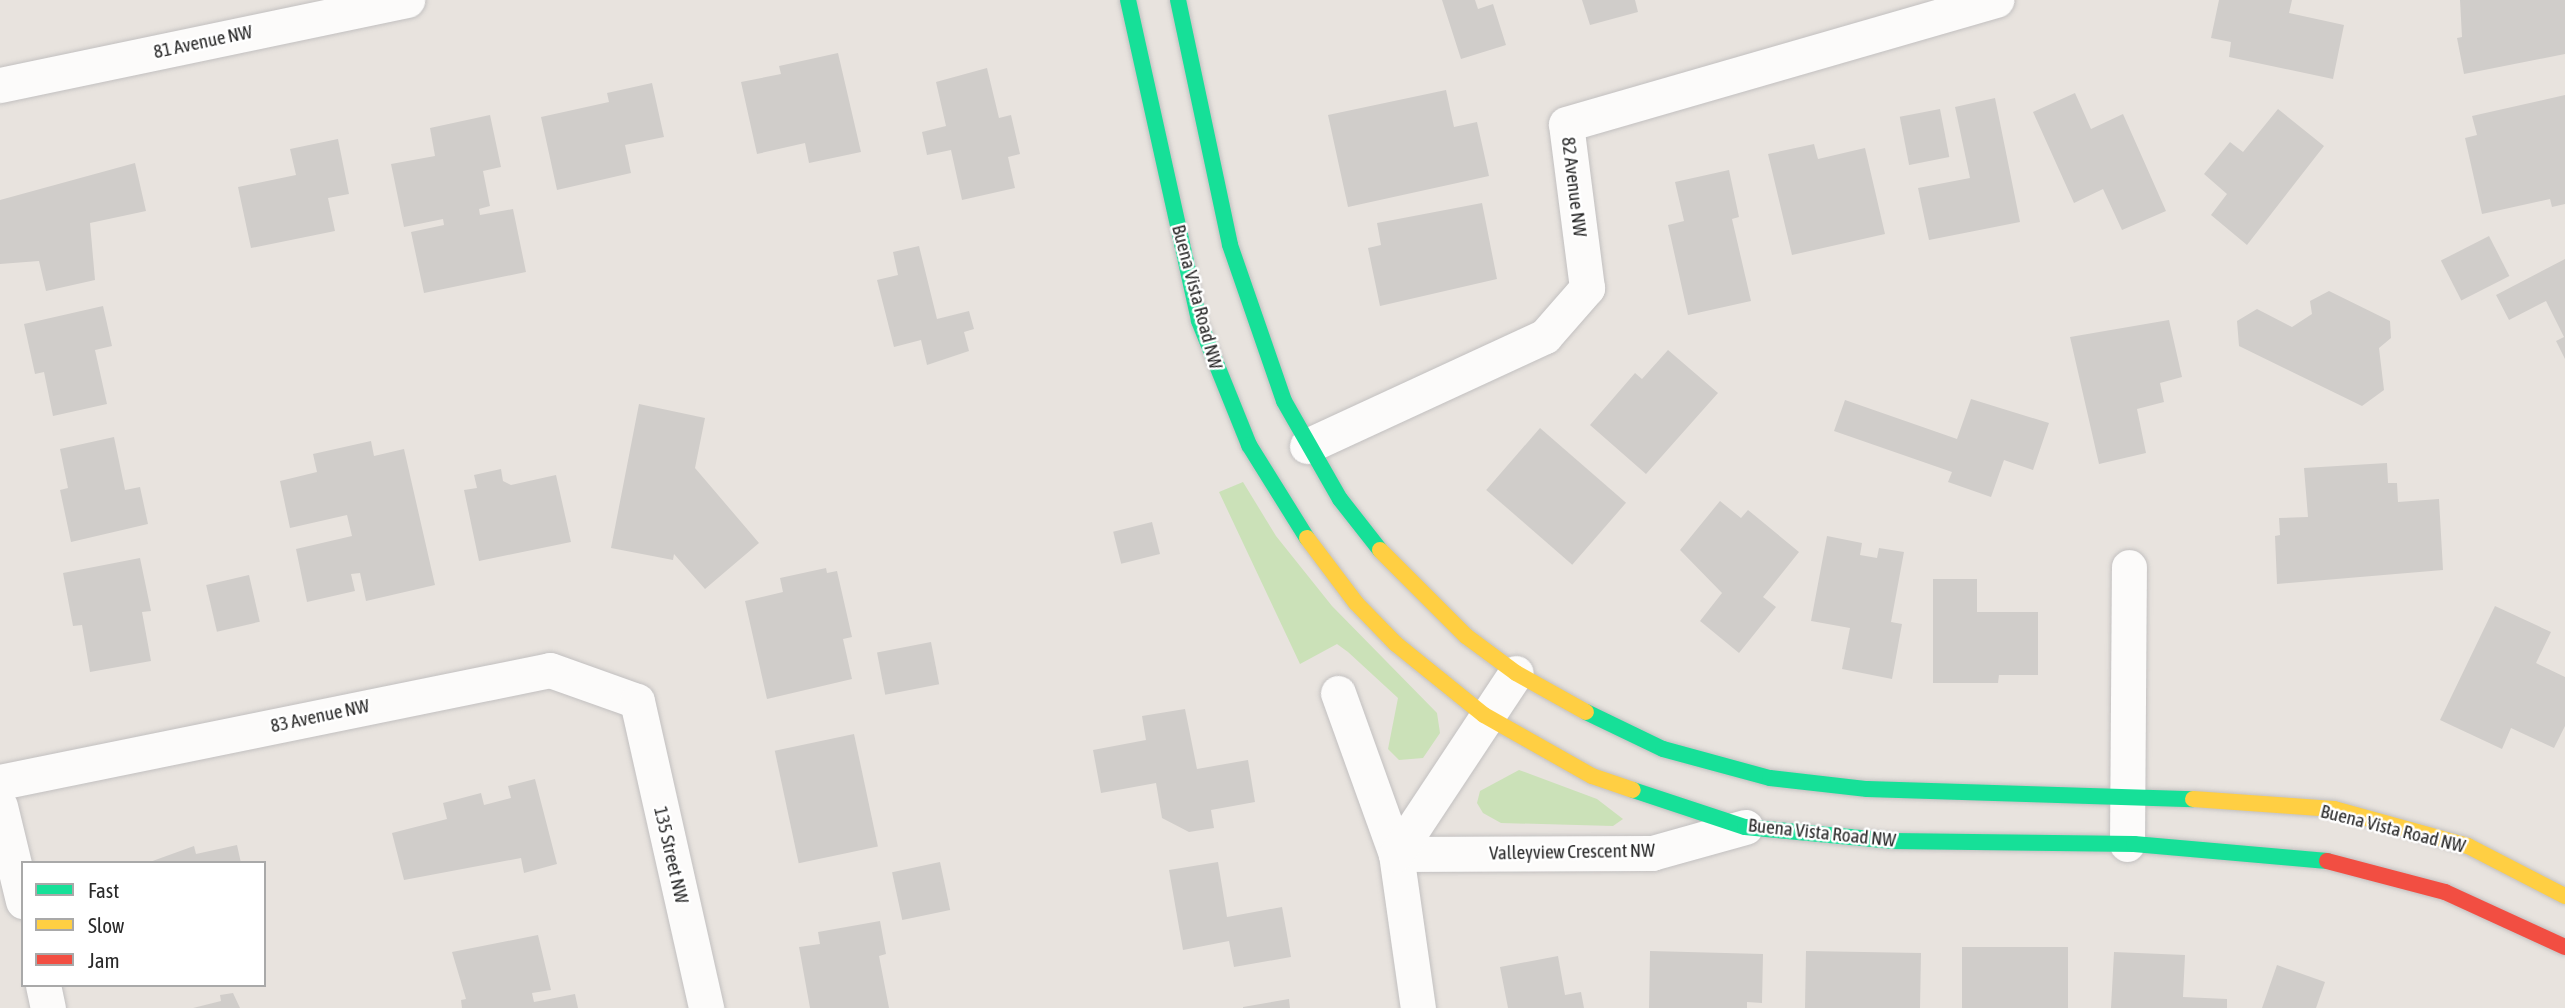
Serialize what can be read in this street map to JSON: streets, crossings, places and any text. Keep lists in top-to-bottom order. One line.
{"streets":{"street":["81 Avenue NW","82 Avenue NW","Buena Vista Road NW","83 Avenue NW","Valleyview Crescent NW","135 Street NW"]},"crossings":[["82 Avenue NW","Buena Vista Road NW"],["Buena Vista Road NW","Valleyview Crescent NW"],["83 Avenue NW","135 Street NW"]],"legend":["Fast","Slow","Jam"]}
